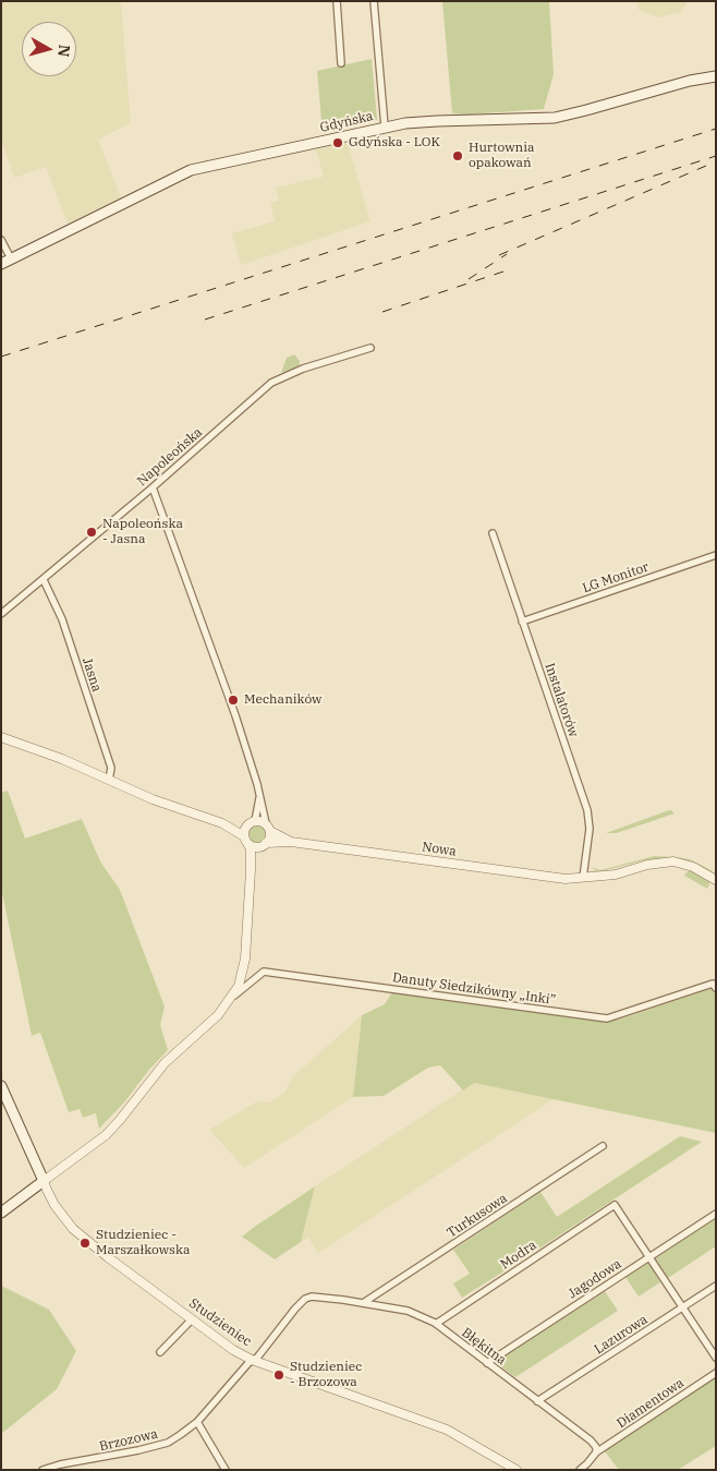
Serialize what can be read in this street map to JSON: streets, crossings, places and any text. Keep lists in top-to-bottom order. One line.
{"streets":{"main road":["Gdyńska","Studzieniec"],"street":["Napoleońska","LG Monitor","Jasna","Instalatorów","Nowa","Danuty Siedzikówny „Inki”","Turkusowa","Modra","Jagodowa","Lazurowa","Błękitna","Diamentowa","Brzozowa"]},"crossings":[["Napoleońska","Jasna"],["LG Monitor","Instalatorów"],["Instalatorów","Nowa"],["Turkusowa","Błękitna"],["Modra","Jagodowa"],["Modra","Błękitna"],["Jagodowa","Błękitna"],["Studzieniec","Brzozowa"],["Lazurowa","Błękitna"],["Błękitna","Diamentowa"],["Błękitna","Brzozowa"]],"places":["Gdyńska - LOK","Hurtownia opakowań","Napoleońska - Jasna","Mechaników","Studzieniec - Marszałkowska","Studzieniec - Brzozowa"],"north":"right"}
